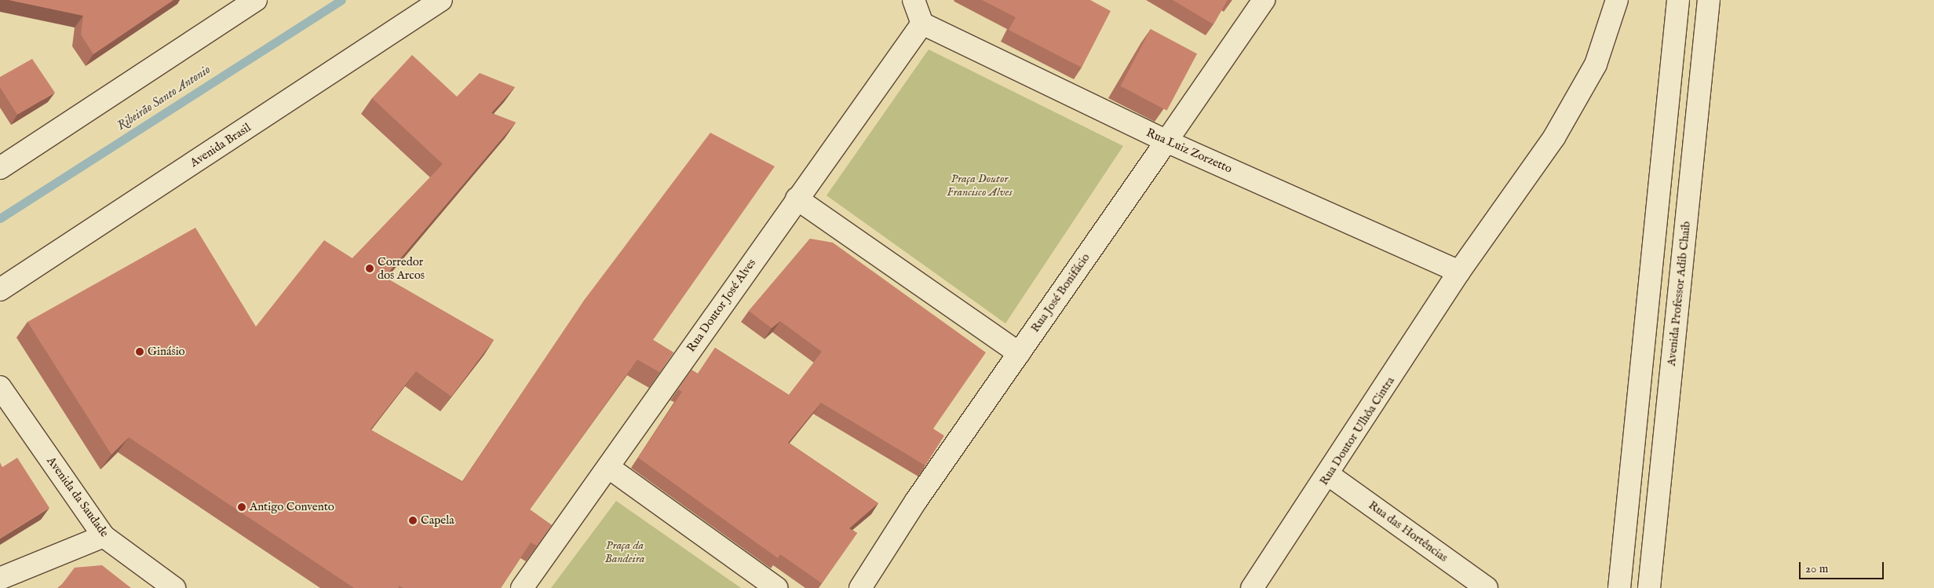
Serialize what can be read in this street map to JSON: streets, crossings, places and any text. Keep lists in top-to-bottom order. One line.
{"streets":{"street":["Avenida Brasil","Rua Luiz Zorzetto","Rua José Bonifácio","Avenida Professor Adib Chaib","Rua Doutor José Alves","Rua Doutor Ulhôa Cintra","Avenida da Saudade","Rua das Hortências"]},"crossings":[["Rua Luiz Zorzetto","Rua José Bonifácio"],["Rua Luiz Zorzetto","Rua Doutor José Alves"],["Rua Luiz Zorzetto","Rua Doutor Ulhôa Cintra"],["Rua Doutor Ulhôa Cintra","Rua das Hortências"]],"water":["Ribeirão Santo Antonio"],"parks":["Praça Doutor Francisco Alves","Praça da Bandeira"],"places":["Corredor dos Arcos","Ginásio","Antigo Convento","Capela"],"scale_bar":"20 m"}
